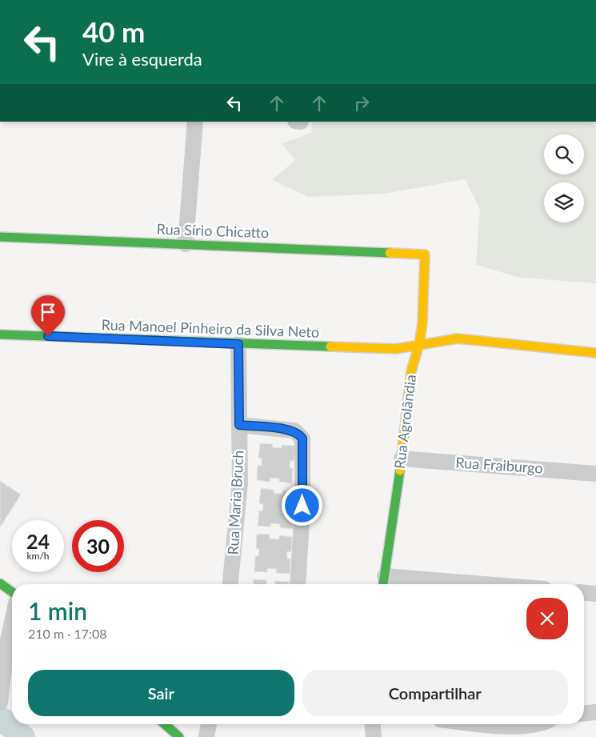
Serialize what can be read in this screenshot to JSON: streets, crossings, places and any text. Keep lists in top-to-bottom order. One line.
{"streets":{"street":["Rua Sírio Chicatto","Rua Manoel Pinheiro da Silva Neto","Rua Agrolândia","Rua Fraiburgo","Rua Maria Bruch"]},"crossings":[["Rua Sírio Chicatto","Rua Agrolândia"],["Rua Manoel Pinheiro da Silva Neto","Rua Agrolândia"],["Rua Manoel Pinheiro da Silva Neto","Rua Maria Bruch"],["Rua Agrolândia","Rua Fraiburgo"]],"page":{"turn":["40 m","Vire à esquerda"],"speed":"24 km/h","limit":"30","heading":["1 min","210 m · 17:08"],"buttons":["Sair","Compartilhar"]}}
